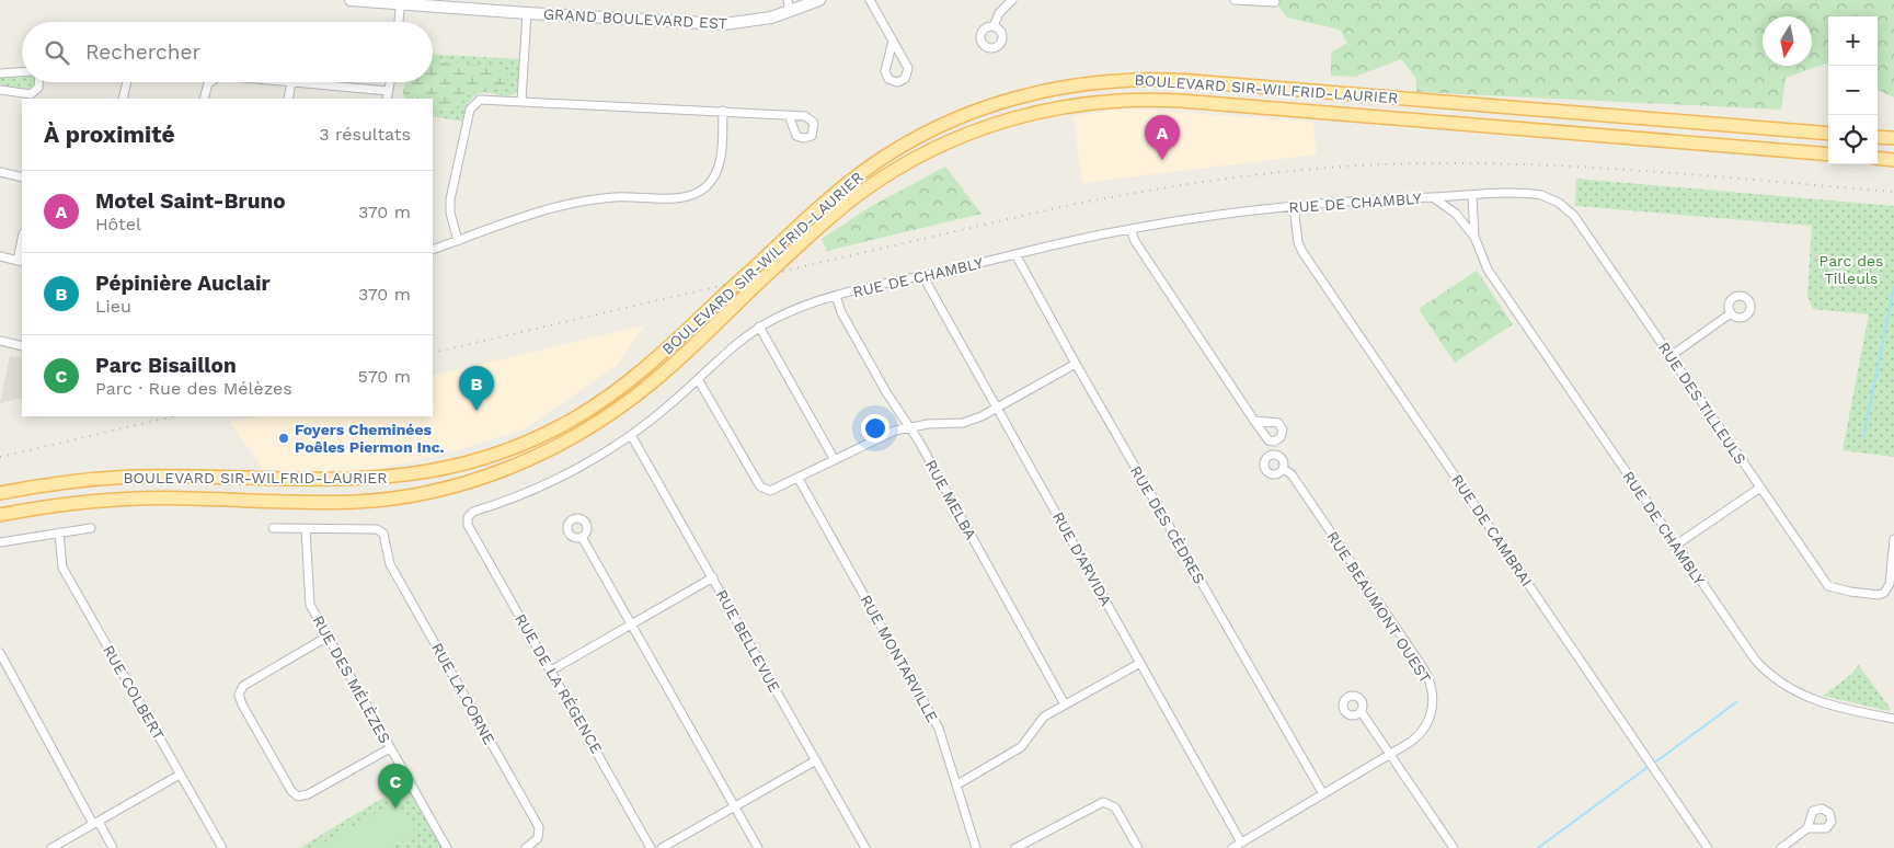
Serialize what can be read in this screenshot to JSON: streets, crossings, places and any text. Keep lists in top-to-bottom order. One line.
{"streets":{"main road":["BOULEVARD SIR-WILFRID-LAURIER"],"street":["GRAND BOULEVARD EST","RUE DE CHAMBLY","RUE DES TILLEULS","RUE MELBA","RUE DES CÈDRES","RUE DE CAMBRAI","RUE D'ARVIDA","RUE BEAUMONT OUEST","RUE BELLEVUE","RUE MONTARVILLE","RUE DES MÉLÈZES","RUE DE LA RÉGENCE","RUE COLBERT","RUE LA CORNE"]},"crossings":[["RUE DE CHAMBLY","RUE DES TILLEULS"],["RUE DE CHAMBLY","RUE MELBA"],["RUE DE CHAMBLY","RUE DES CÈDRES"],["RUE DE CHAMBLY","RUE DE CAMBRAI"],["RUE DE CHAMBLY","RUE D'ARVIDA"],["RUE DE CHAMBLY","RUE BELLEVUE"],["RUE DE CHAMBLY","RUE DE LA RÉGENCE"],["RUE DES CÈDRES","RUE BEAUMONT OUEST"],["RUE D'ARVIDA","RUE BEAUMONT OUEST"],["RUE DES MÉLÈZES","RUE LA CORNE"]],"parks":["Parc des Tilleuls"],"places":["Foyers Cheminées Poêles Piermon Inc."],"north":"bottom","page":{"map_buttons":["+","−"],"search":"Rechercher","heading":["À proximité","3 résultats"],"pins":["A","B","C"],"list":[{"mark":"A","name":"Motel Saint-Bruno","note":"Hôtel","value":"370 m"},{"mark":"B","name":"Pépinière Auclair","note":"Lieu","value":"370 m"},{"mark":"C","name":"Parc Bisaillon","note":"Parc · Rue des Mélèzes","value":"570 m"}]}}
